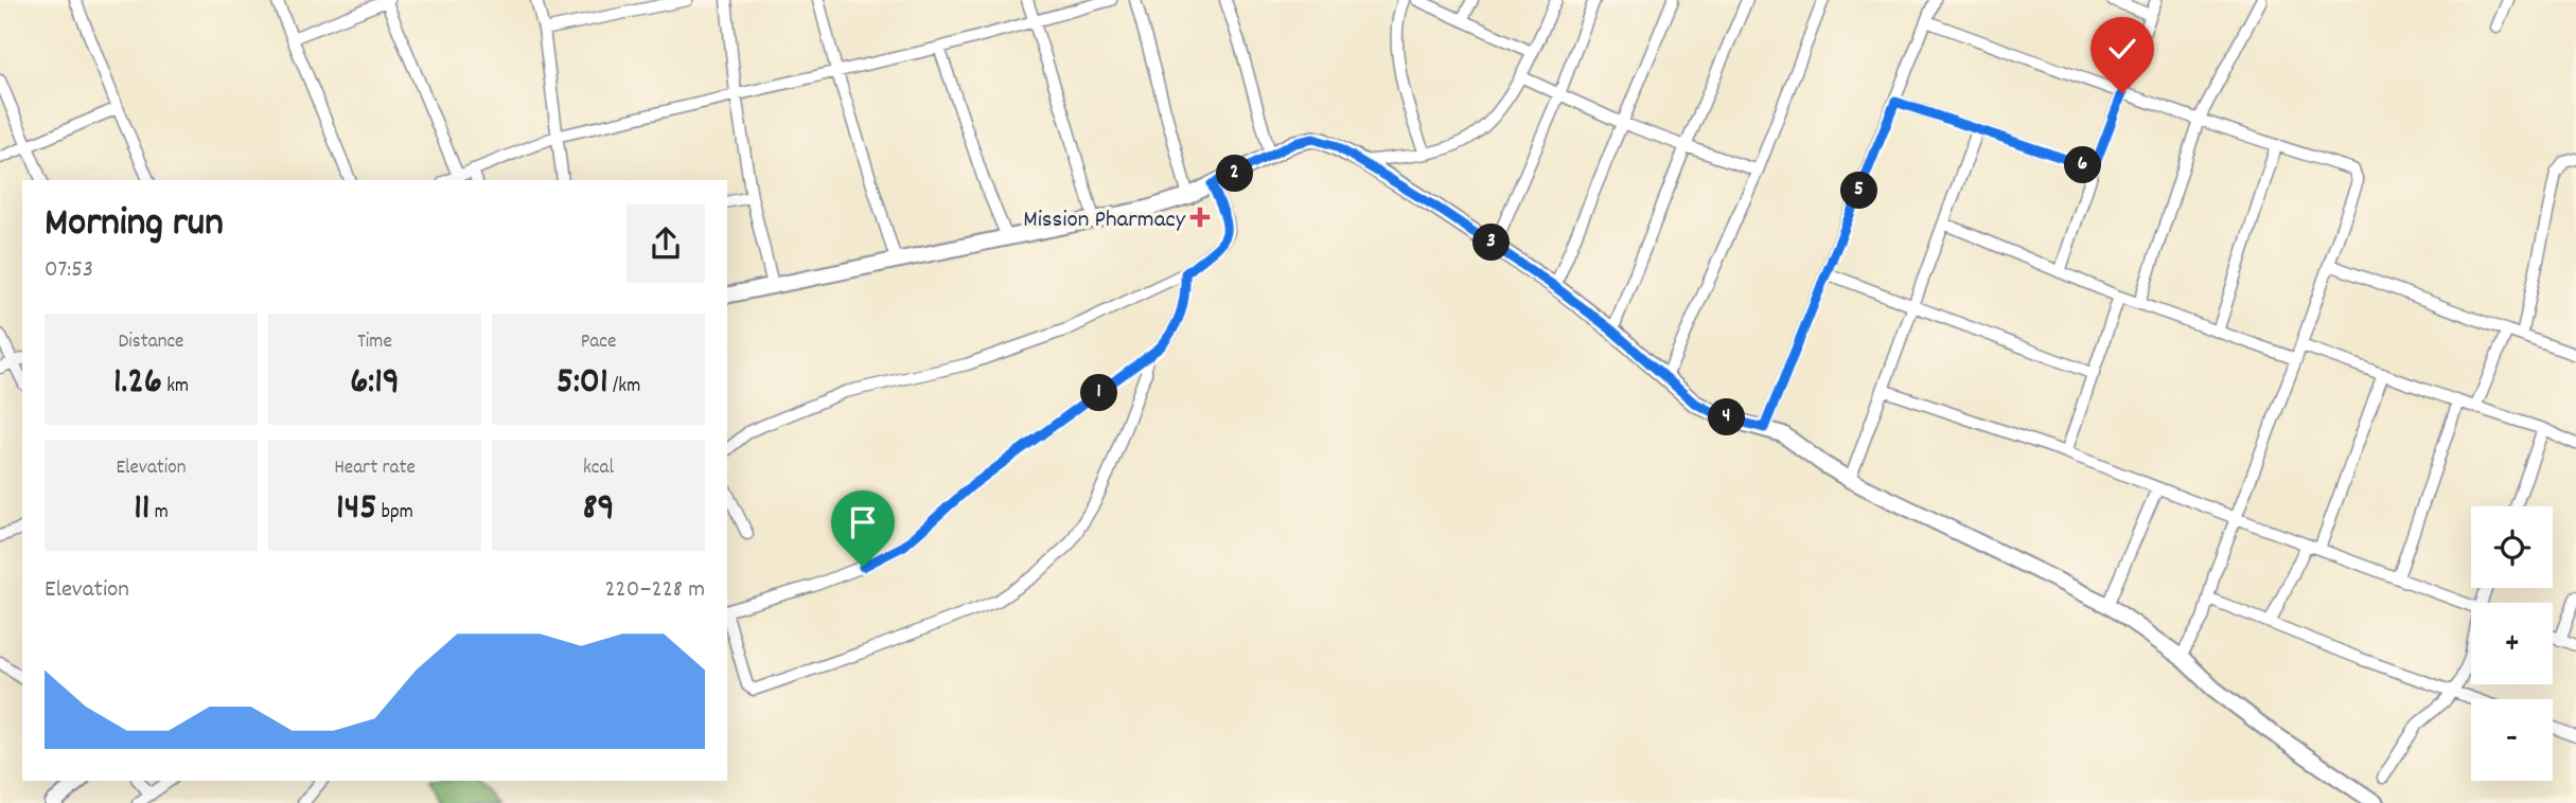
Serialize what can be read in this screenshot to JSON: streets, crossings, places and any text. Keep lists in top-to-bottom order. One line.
{"places":{"health":["Mission Pharmacy"]},"page":{"pins":["6","2","5","3","1","4"],"heading":["Morning run","07:53"],"stats":[["Distance","1.26 km"],["Time","6:19"],["Pace","5:01 /km"],["Elevation","11 m"],["Heart rate","145 bpm"],["kcal","89"]],"map_buttons":["+","−"],"chart":["Elevation","220–228 m"]}}
